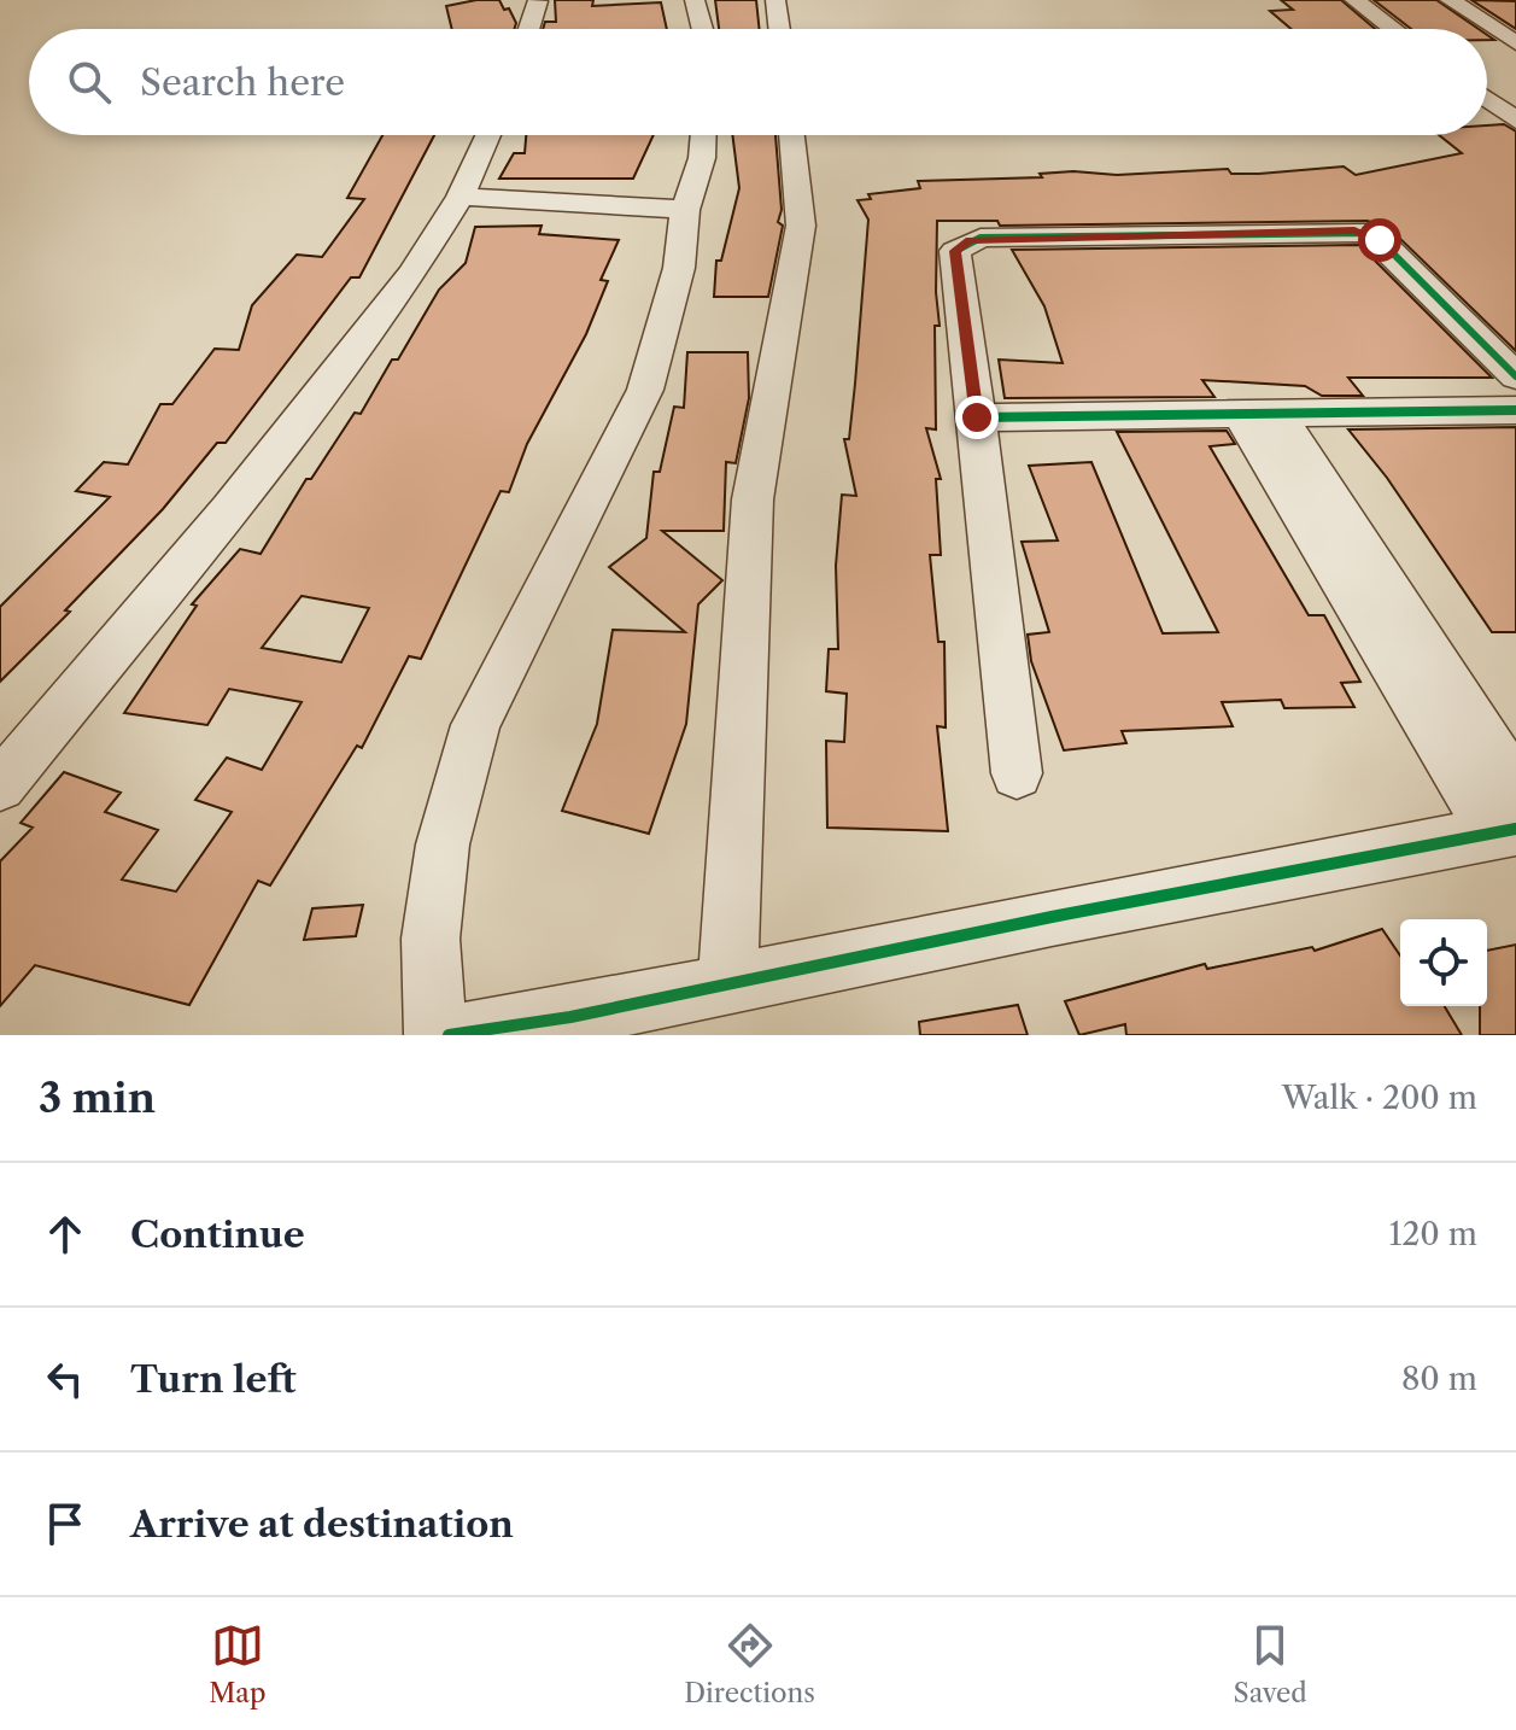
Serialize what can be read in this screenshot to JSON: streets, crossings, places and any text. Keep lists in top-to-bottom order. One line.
{"page":{"search":"Search here","heading":["3 min","Walk · 200 m"],"list":[["Continue","120 m"],["Turn left","80 m"],"Arrive at destination"],"nav":["Map","Directions","Saved"]}}
